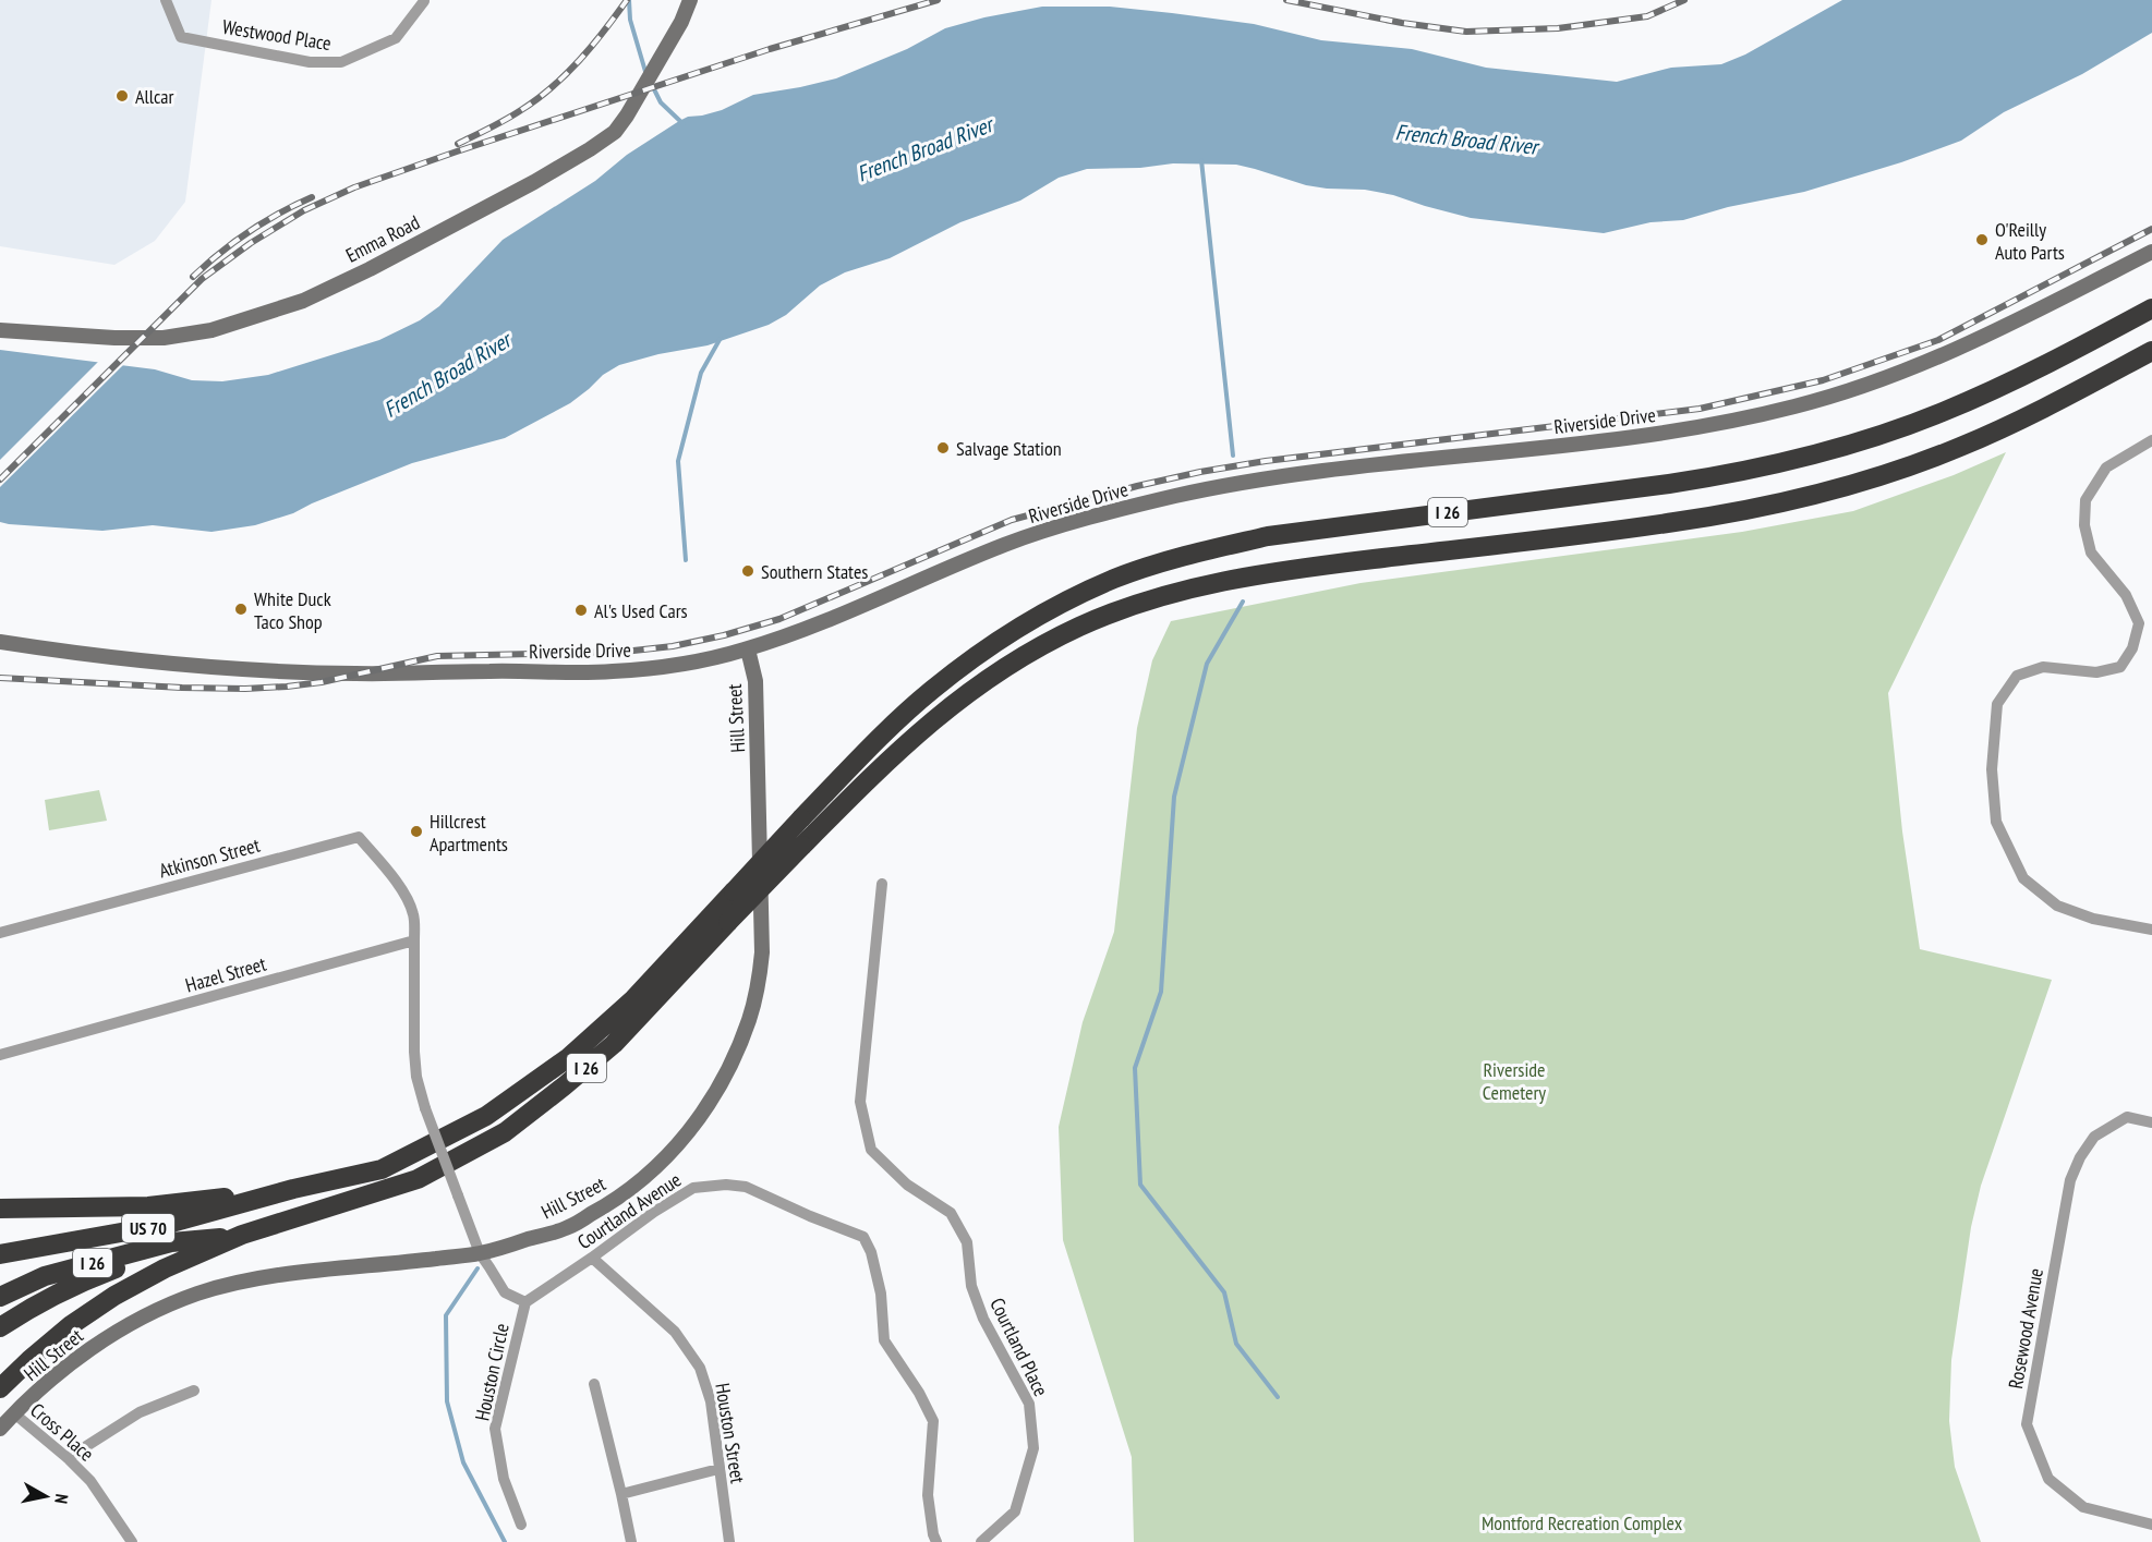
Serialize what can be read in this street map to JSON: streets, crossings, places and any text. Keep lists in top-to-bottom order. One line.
{"streets":{"highway":["I 26","US 70"],"main road":["Emma Road","Riverside Drive","Hill Street"],"street":["Westwood Place","Atkinson Street","Hazel Street","Courtland Avenue","Rosewood Avenue","Courtland Place","Houston Circle","Cross Place","Houston Street"]},"crossings":[["Riverside Drive","Hill Street"],["I 26","US 70"],["Hill Street","Cross Place"],["Atkinson Street","Hazel Street"],["Courtland Avenue","Houston Circle"],["Courtland Avenue","Houston Street"]],"water":["French Broad River"],"parks":["Riverside Cemetery","Montford Recreation Complex"],"places":["Allcar","O'Reilly Auto Parts","Salvage Station","Southern States","White Duck Taco Shop","Al's Used Cars","Hillcrest Apartments"],"north":"right"}
